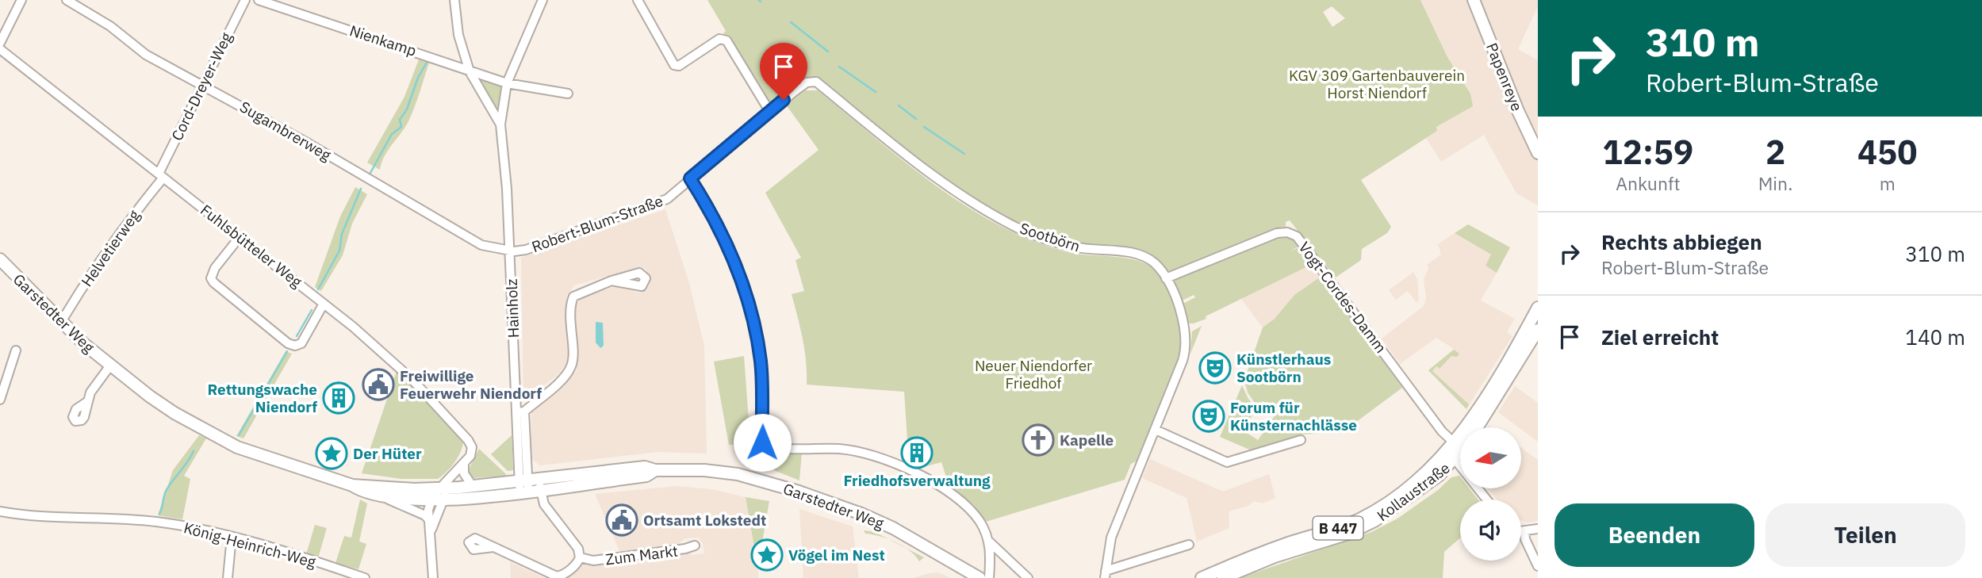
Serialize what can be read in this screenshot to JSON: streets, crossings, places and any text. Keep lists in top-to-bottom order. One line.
{"streets":{"main road":["Papenreye","Garstedter Weg","Kollaustraße","B 447"],"street":["Nienkamp","Cord-Dreyer-Weg","Sugambrerweg","Robert-Blum-Straße","Sootbörn","Fuhlsbütteler Weg","Helvetierweg","Vogt-Cordes-Damm","Hainholz","König-Heinrich-Weg","Zum Markt"]},"crossings":[["Nienkamp","Hainholz"],["Cord-Dreyer-Weg","Sugambrerweg"],["Cord-Dreyer-Weg","Fuhlsbütteler Weg"],["Cord-Dreyer-Weg","Helvetierweg"],["Sugambrerweg","Robert-Blum-Straße"],["Sugambrerweg","Hainholz"],["Robert-Blum-Straße","Sootbörn"],["Robert-Blum-Straße","Hainholz"],["Sootbörn","Vogt-Cordes-Damm"],["Fuhlsbütteler Weg","Helvetierweg"],["Fuhlsbütteler Weg","Garstedter Weg"],["Helvetierweg","Garstedter Weg"],["Vogt-Cordes-Damm","Kollaustraße"],["Hainholz","Garstedter Weg"]],"parks":["KGV 309 Gartenbauverein Horst Niendorf","Neuer Niendorfer Friedhof"],"places":{"theatre":["Künstlerhaus Sootbörn","Forum für Künsternachlässe"],"public building":["Freiwillige Feuerwehr Niendorf","Ortsamt Lokstedt"],"building":["Rettungswache Niendorf","Friedhofsverwaltung"],"church":["Kapelle"],"place":["Der Hüter","Vögel im Nest"]},"north":"left","page":{"turn":["310 m","Robert-Blum-Straße"],"eta":["12:59","Ankunft","2","Min.","450","m"],"list":[{"name":"Rechts abbiegen","note":"Robert-Blum-Straße","value":"310 m"},{"name":"Ziel erreicht","value":"140 m"}],"buttons":["Beenden","Teilen"]}}
